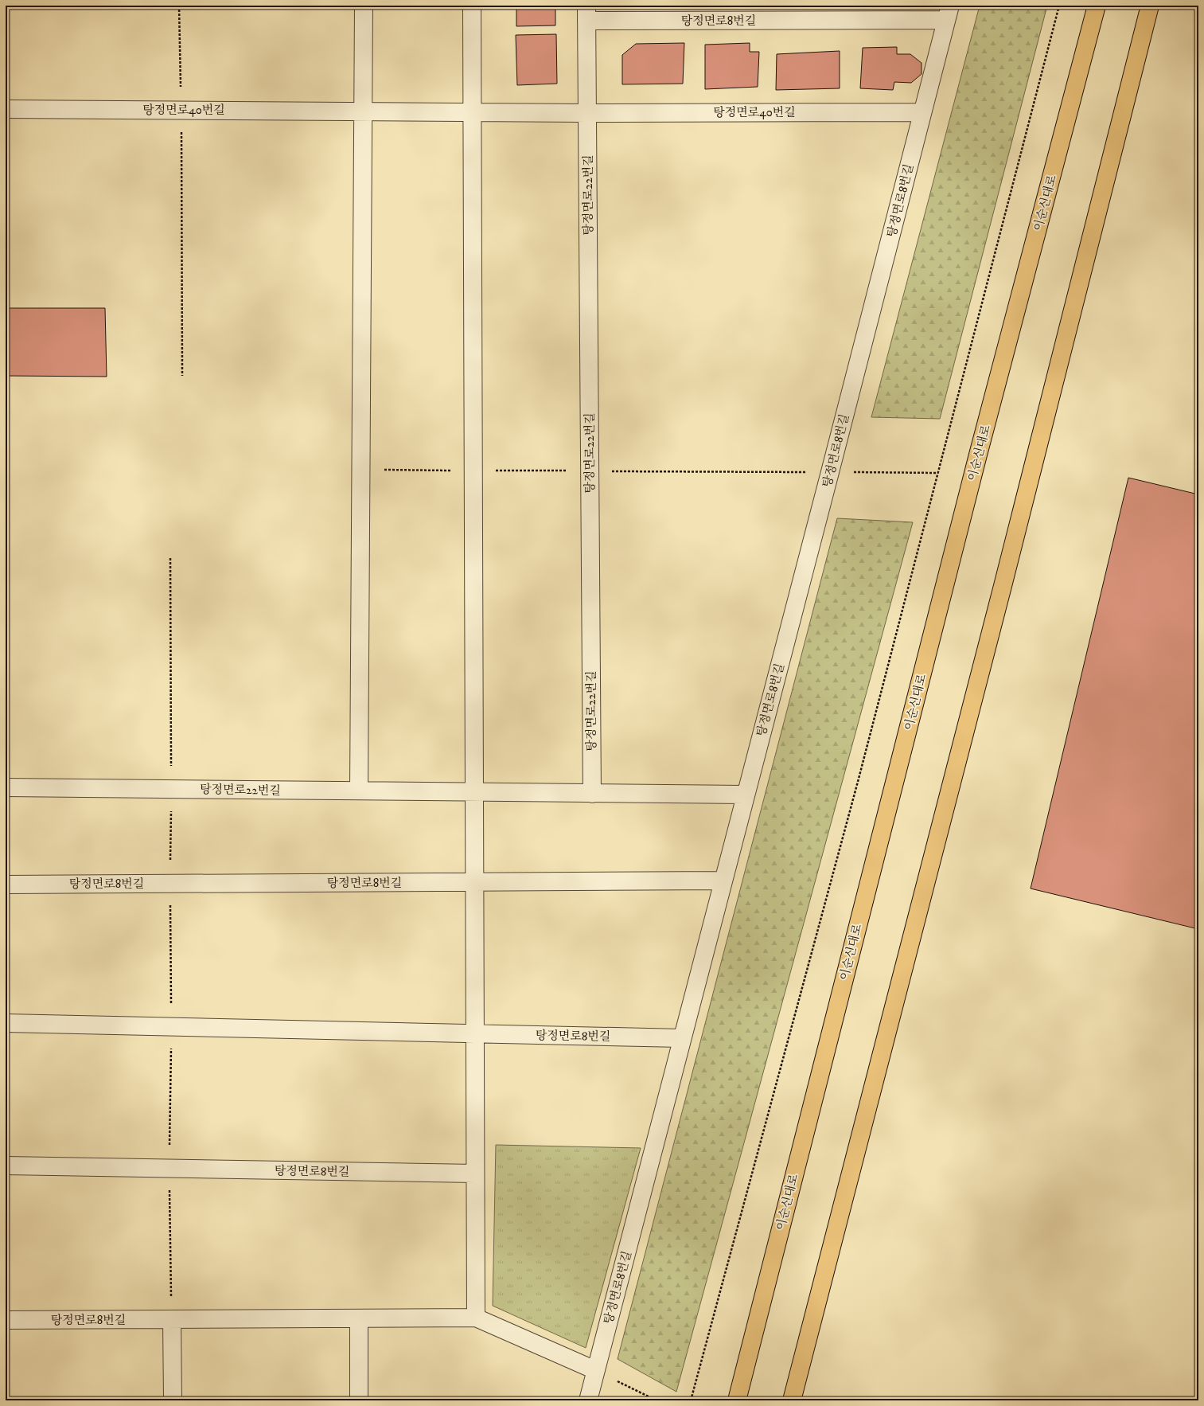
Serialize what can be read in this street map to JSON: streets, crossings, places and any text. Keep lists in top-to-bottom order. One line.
{"streets":{"main road":["이순신대로"],"street":["탕정면로8번길","탕정면로40번길","탕정면로22번길"]},"crossings":[["탕정면로8번길","탕정면로40번길"],["탕정면로8번길","탕정면로22번길"],["탕정면로40번길","탕정면로22번길"]]}
